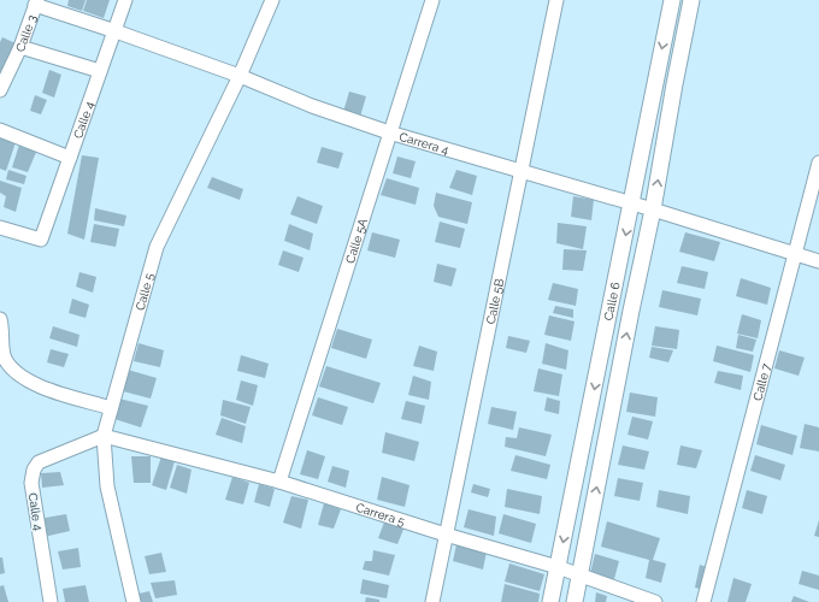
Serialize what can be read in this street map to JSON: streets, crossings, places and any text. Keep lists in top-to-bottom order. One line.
{"streets":{"street":["Calle 3","Calle 4","Carrera 4","Calle 5A","Calle 5","Calle 5B","Calle 6","Calle 7","Carrera 5"]},"crossings":[["Calle 3","Carrera 4"],["Calle 4","Carrera 4"],["Calle 4","Calle 5"],["Calle 4","Carrera 5"],["Carrera 4","Calle 5A"],["Carrera 4","Calle 5"],["Carrera 4","Calle 5B"],["Carrera 4","Calle 6"],["Carrera 4","Calle 7"],["Calle 5A","Carrera 5"],["Calle 5","Carrera 5"],["Calle 5B","Carrera 5"],["Calle 6","Carrera 5"]]}
